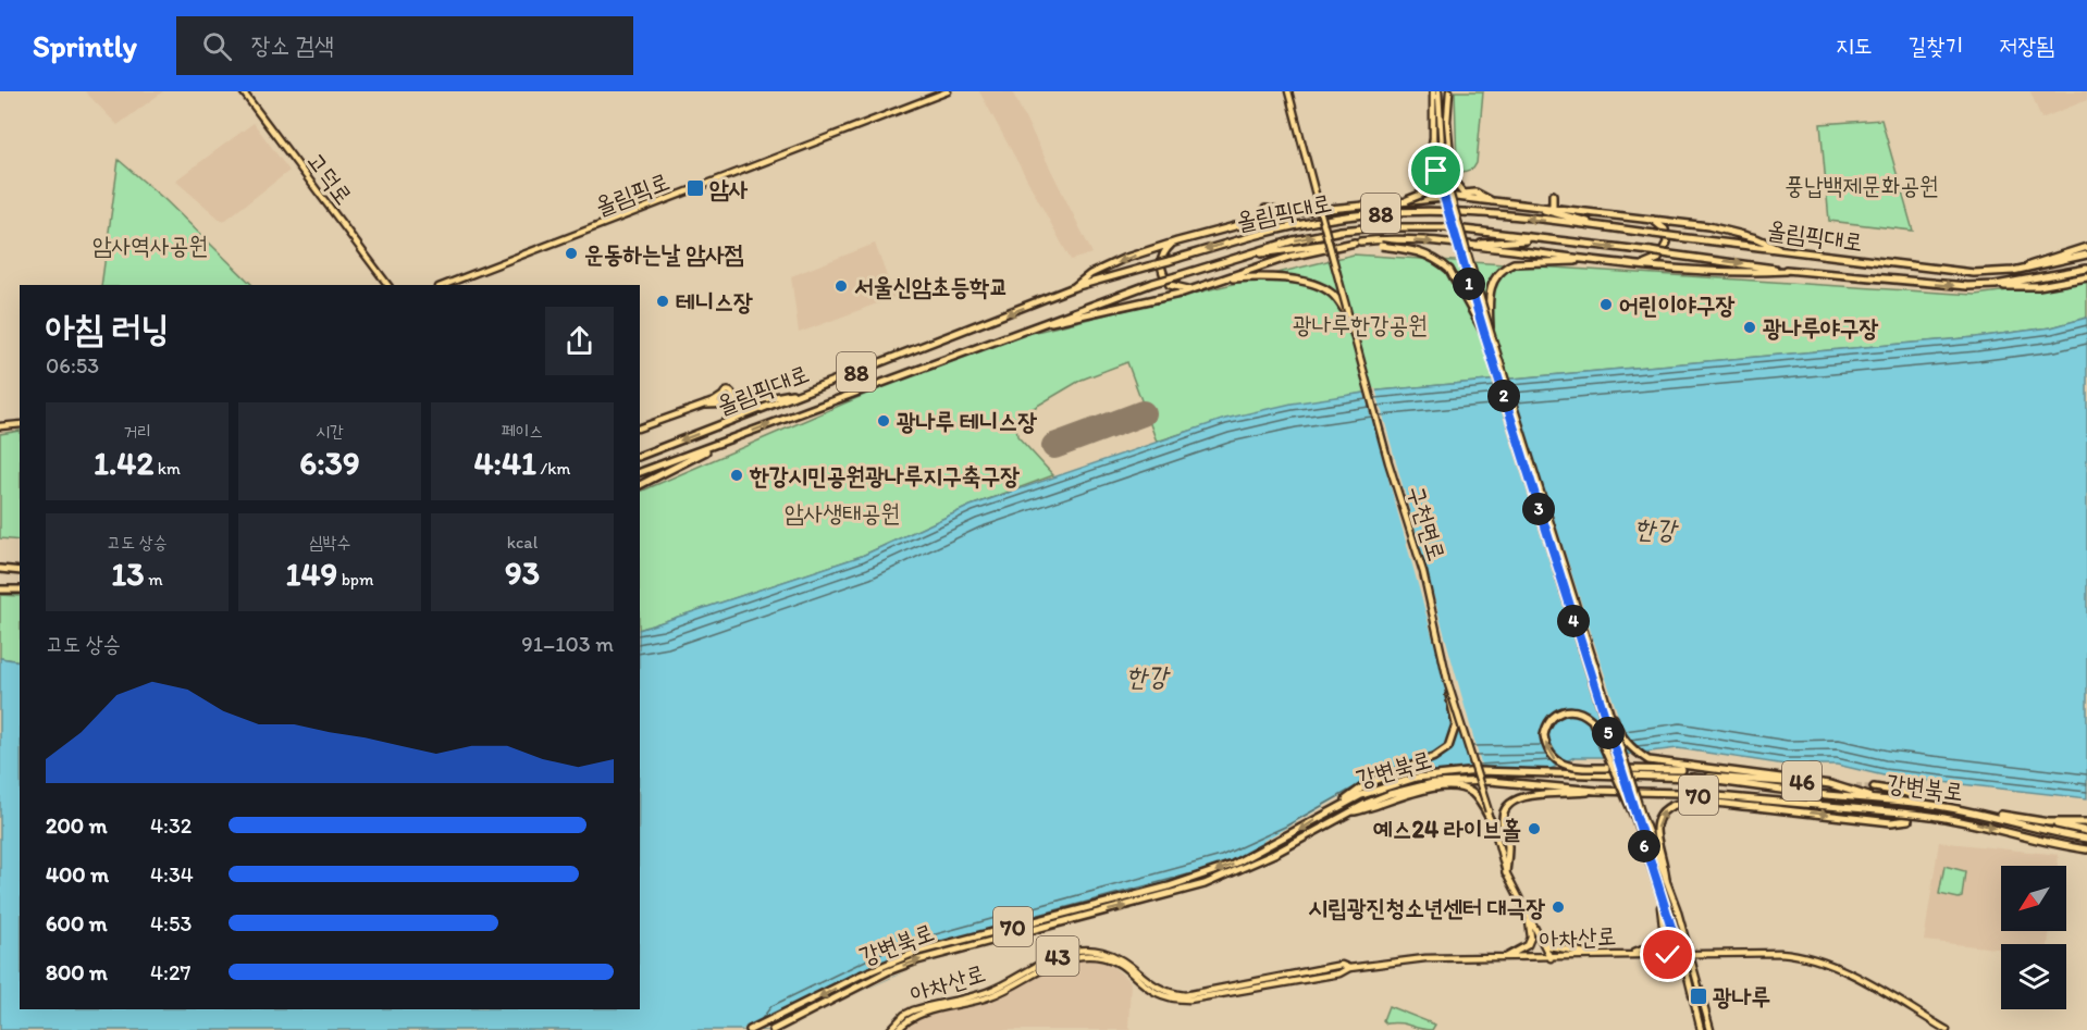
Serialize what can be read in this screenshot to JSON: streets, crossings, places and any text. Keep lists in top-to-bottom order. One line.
{"streets":{"highway":["올림픽대로","88","강변북로","46","70"],"main road":["고덕로","올림픽로","구천면로","아차산로","43"]},"crossings":[["구천면로","아차산로"],["강변북로","46"]],"water":["한강"],"parks":["풍납백제문화공원","암사역사공원","광나루한강공원","암사생태공원"],"places":{"transit":["암사","광나루"],"other":["운동하는날 암사점","서울신암초등학교","테니스장","어린이야구장","광나루야구장","광나루 테니스장","한강시민공원광나루지구축구장","예스24 라이브홀","시립광진청소년센터 대극장"]},"north":"bottom left","page":{"header":"Sprintly","search":"장소 검색","nav":["지도","길찾기","저장됨"],"pins":["1","2","3","4","5","6"],"heading":["아침 러닝","06:53"],"stats":[["거리","1.42 km"],["시간","6:39"],["페이스","4:41 /km"],["고도 상승","13 m"],["심박수","149 bpm"],["kcal","93"]],"chart":["고도 상승","91–103 m"],"list":[{"name":"200 m","note":"4:32"},{"name":"400 m","note":"4:34"},{"name":"600 m","note":"4:53"},{"name":"800 m","note":"4:27"}]}}
